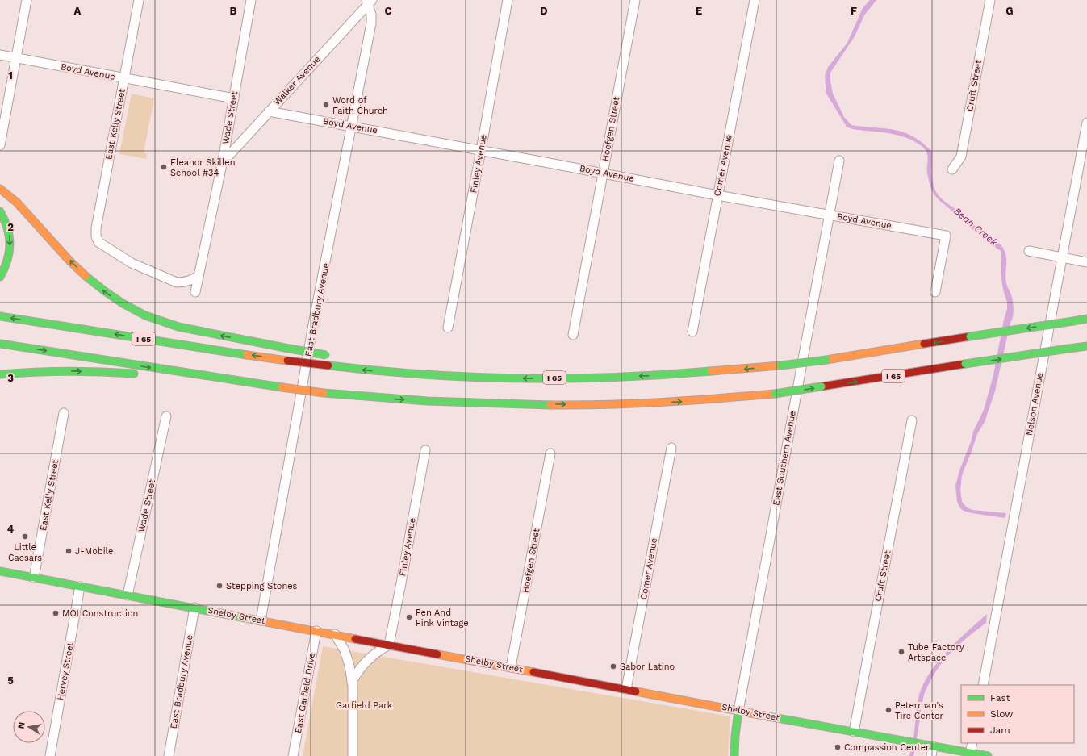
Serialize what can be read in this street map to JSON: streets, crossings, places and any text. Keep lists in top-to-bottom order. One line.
{"streets":{"main road":["I 65","East Southern Avenue","Shelby Street"],"street":["Boyd Avenue","Walker Avenue","Cruft Street","Wade Street","East Kelly Street","Hoefgen Street","Finley Avenue","Comer Avenue","East Bradbury Avenue","Nelson Avenue","Hervey Street","East Garfield Drive"]},"crossings":[["Boyd Avenue","Walker Avenue"],["Boyd Avenue","Wade Street"],["Boyd Avenue","East Kelly Street"],["Boyd Avenue","Hoefgen Street"],["Boyd Avenue","Finley Avenue"],["Boyd Avenue","Comer Avenue"],["Boyd Avenue","East Bradbury Avenue"],["Boyd Avenue","East Southern Avenue"],["Walker Avenue","Wade Street"],["Walker Avenue","East Bradbury Avenue"],["Cruft Street","Shelby Street"],["Wade Street","East Kelly Street"],["Wade Street","Shelby Street"],["East Kelly Street","Shelby Street"],["Hoefgen Street","Shelby Street"],["Finley Avenue","Shelby Street"],["Comer Avenue","Shelby Street"],["East Bradbury Avenue","Shelby Street"],["East Southern Avenue","Shelby Street"],["Shelby Street","Hervey Street"],["Shelby Street","East Garfield Drive"]],"water":["Bean Creek"],"parks":["Garfield Park"],"places":["Word of Faith Church","Eleanor Skillen School #34","Little Caesars","J-Mobile","Stepping Stones","MOI Construction","Pen And Pink Vintage","Tube Factory Artspace","Sabor Latino","Peterman's Tire Center","Compassion Center"],"legend":["Fast","Slow","Jam"],"north":"left","grid":{"columns":["A","B","C","D","E","F","G"],"rows":["1","2","3","4","5"]}}
